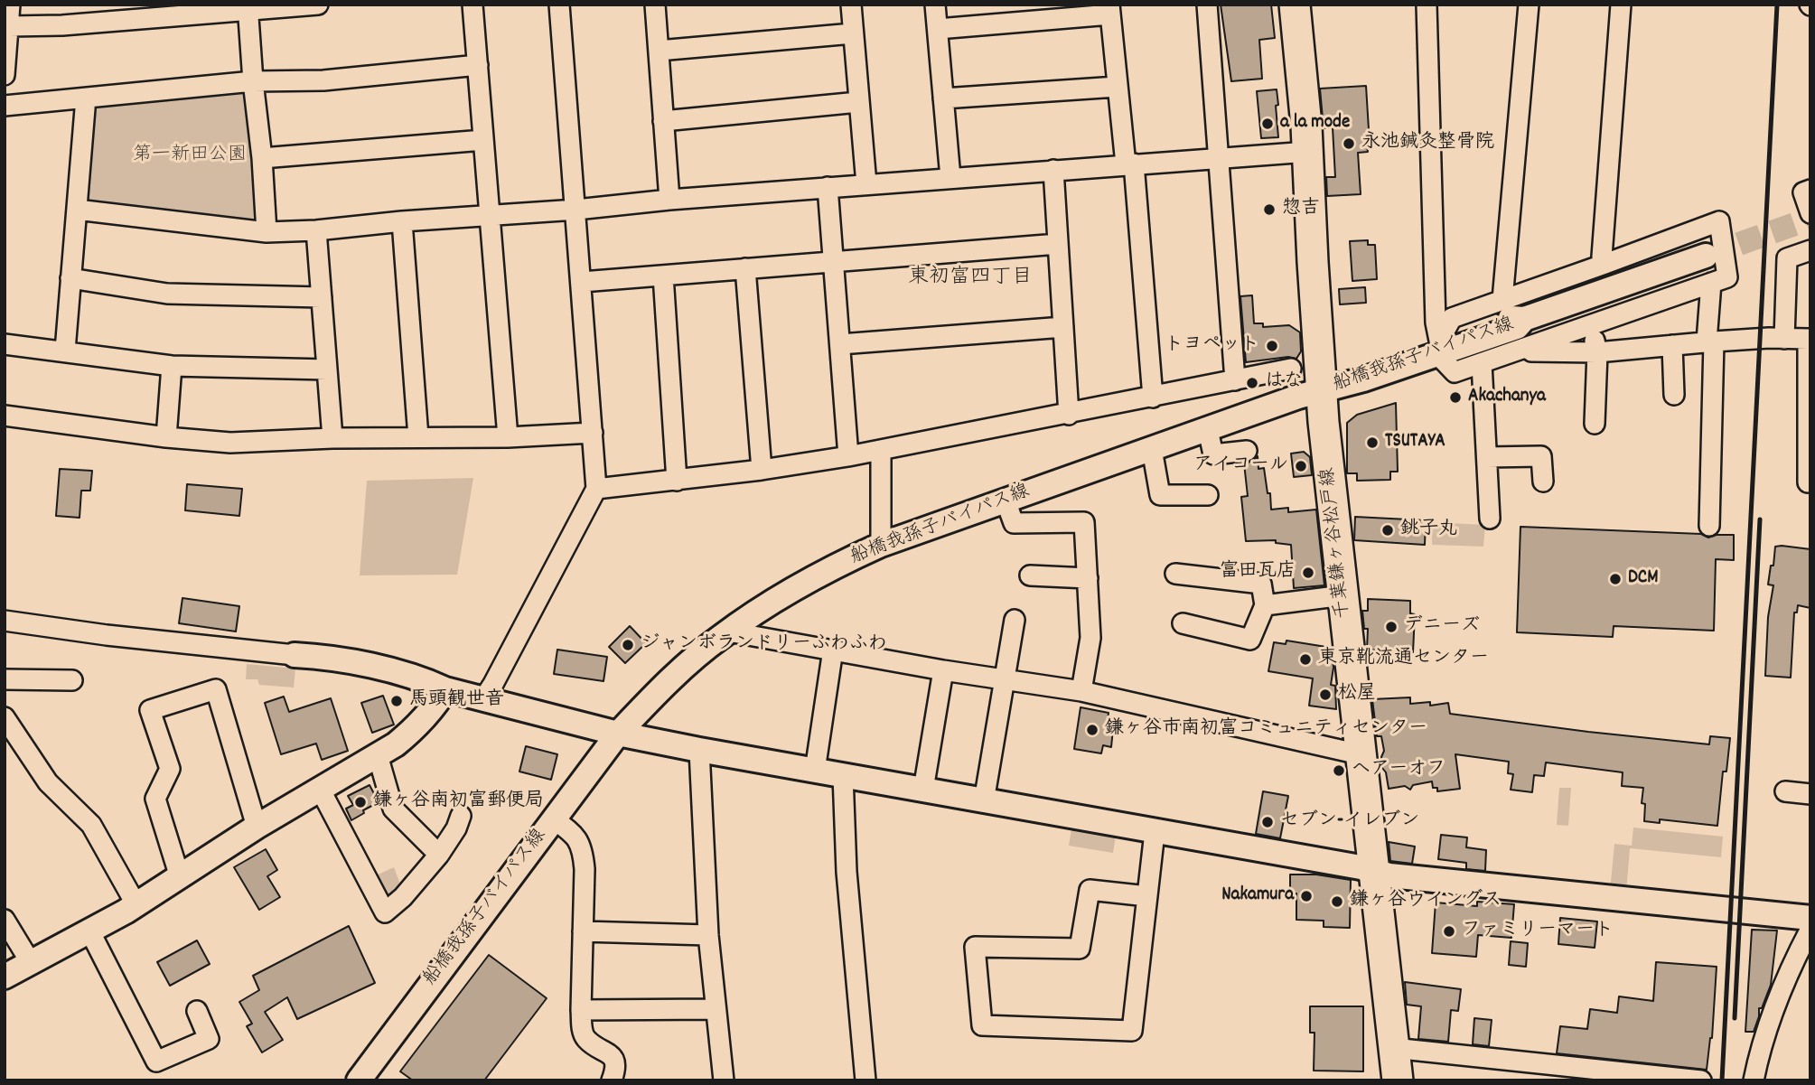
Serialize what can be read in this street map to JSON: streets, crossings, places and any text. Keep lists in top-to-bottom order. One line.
{"streets":{"main road":["千葉鎌ヶ谷松戸線"],"street":["船橋我孫子バイパス線"]},"crossings":[["船橋我孫子バイパス線","千葉鎌ヶ谷松戸線"]],"districts":["東初富四丁目"],"parks":["第一新田公園"],"places":["a la mode","永池鍼灸整骨院","惣吉","トヨペット","はな","Akachanya","TSUTAYA","アイコール","銚子丸","富田瓦店","DCM","デニーズ","ジャンボランドリーふわふわ","東京靴流通センター","松屋","馬頭観世音","鎌ヶ谷市南初富コミュニティセンター","ヘアーオフ","鎌ヶ谷南初富郵便局","セブン-イレブン","Nakamura","鎌ヶ谷ウイングス","ファミリーマート"]}
